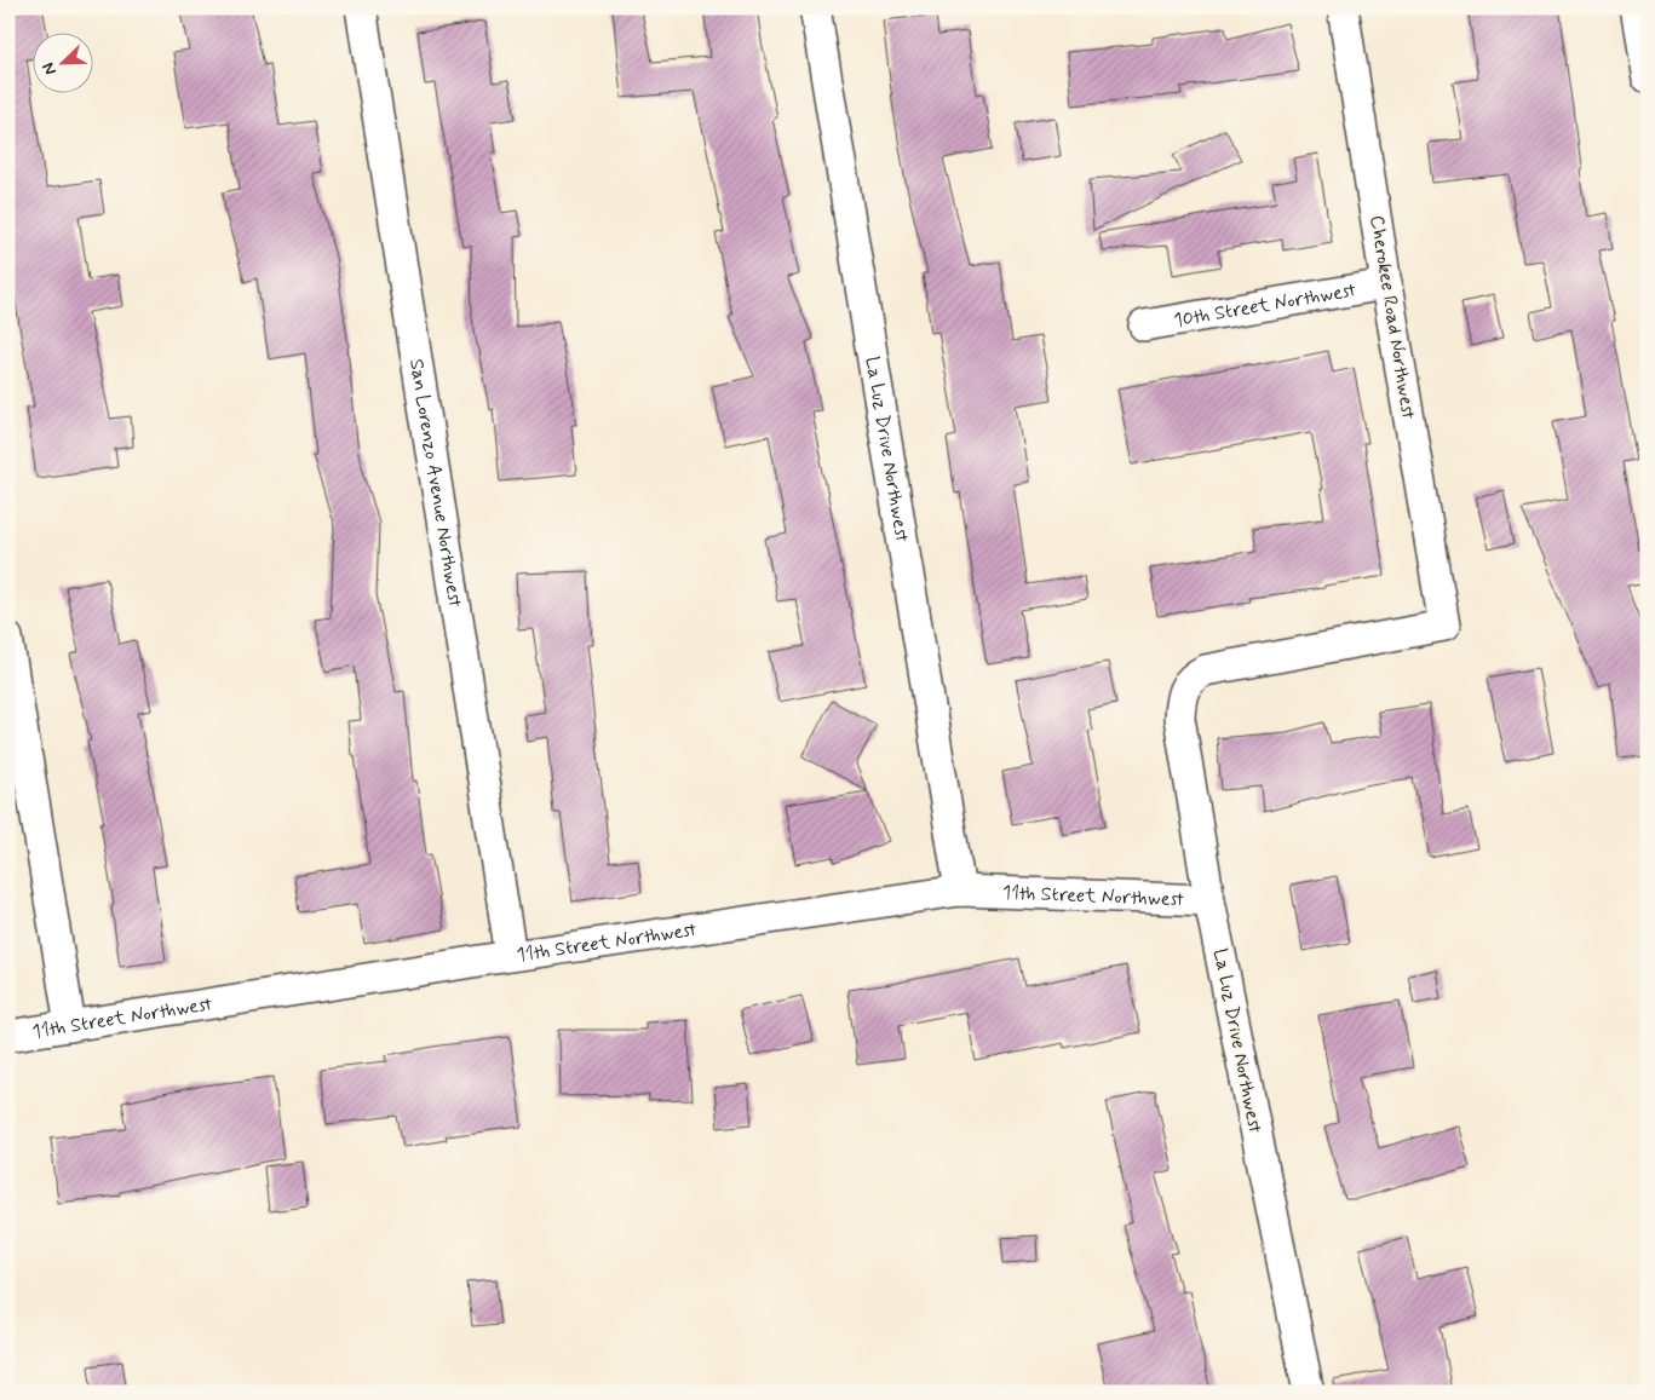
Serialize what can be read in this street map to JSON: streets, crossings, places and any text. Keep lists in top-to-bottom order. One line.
{"streets":{"street":["10th Street Northwest","Cherokee Road Northwest","La Luz Drive Northwest","San Lorenzo Avenue Northwest","11th Street Northwest"]},"crossings":[["10th Street Northwest","Cherokee Road Northwest"],["Cherokee Road Northwest","La Luz Drive Northwest"],["La Luz Drive Northwest","11th Street Northwest"],["San Lorenzo Avenue Northwest","11th Street Northwest"]],"north":"bottom left"}
